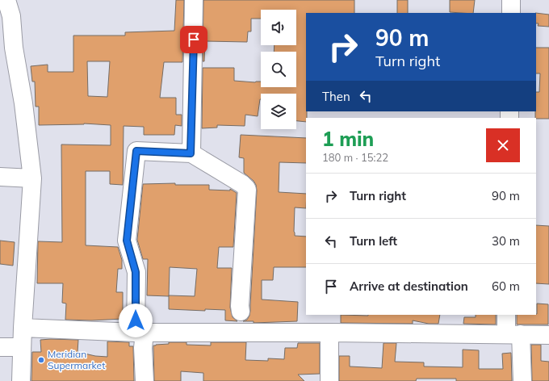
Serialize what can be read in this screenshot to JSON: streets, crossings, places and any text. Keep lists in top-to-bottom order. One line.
{"places":["Meridian Supermarket"],"page":{"turn":["90 m","Turn right"],"then":"Then","heading":["1 min","180 m · 15:22"],"list":[{"name":"Turn right","value":"90 m"},{"name":"Turn left","value":"30 m"},{"name":"Arrive at destination","value":"60 m"}]}}
